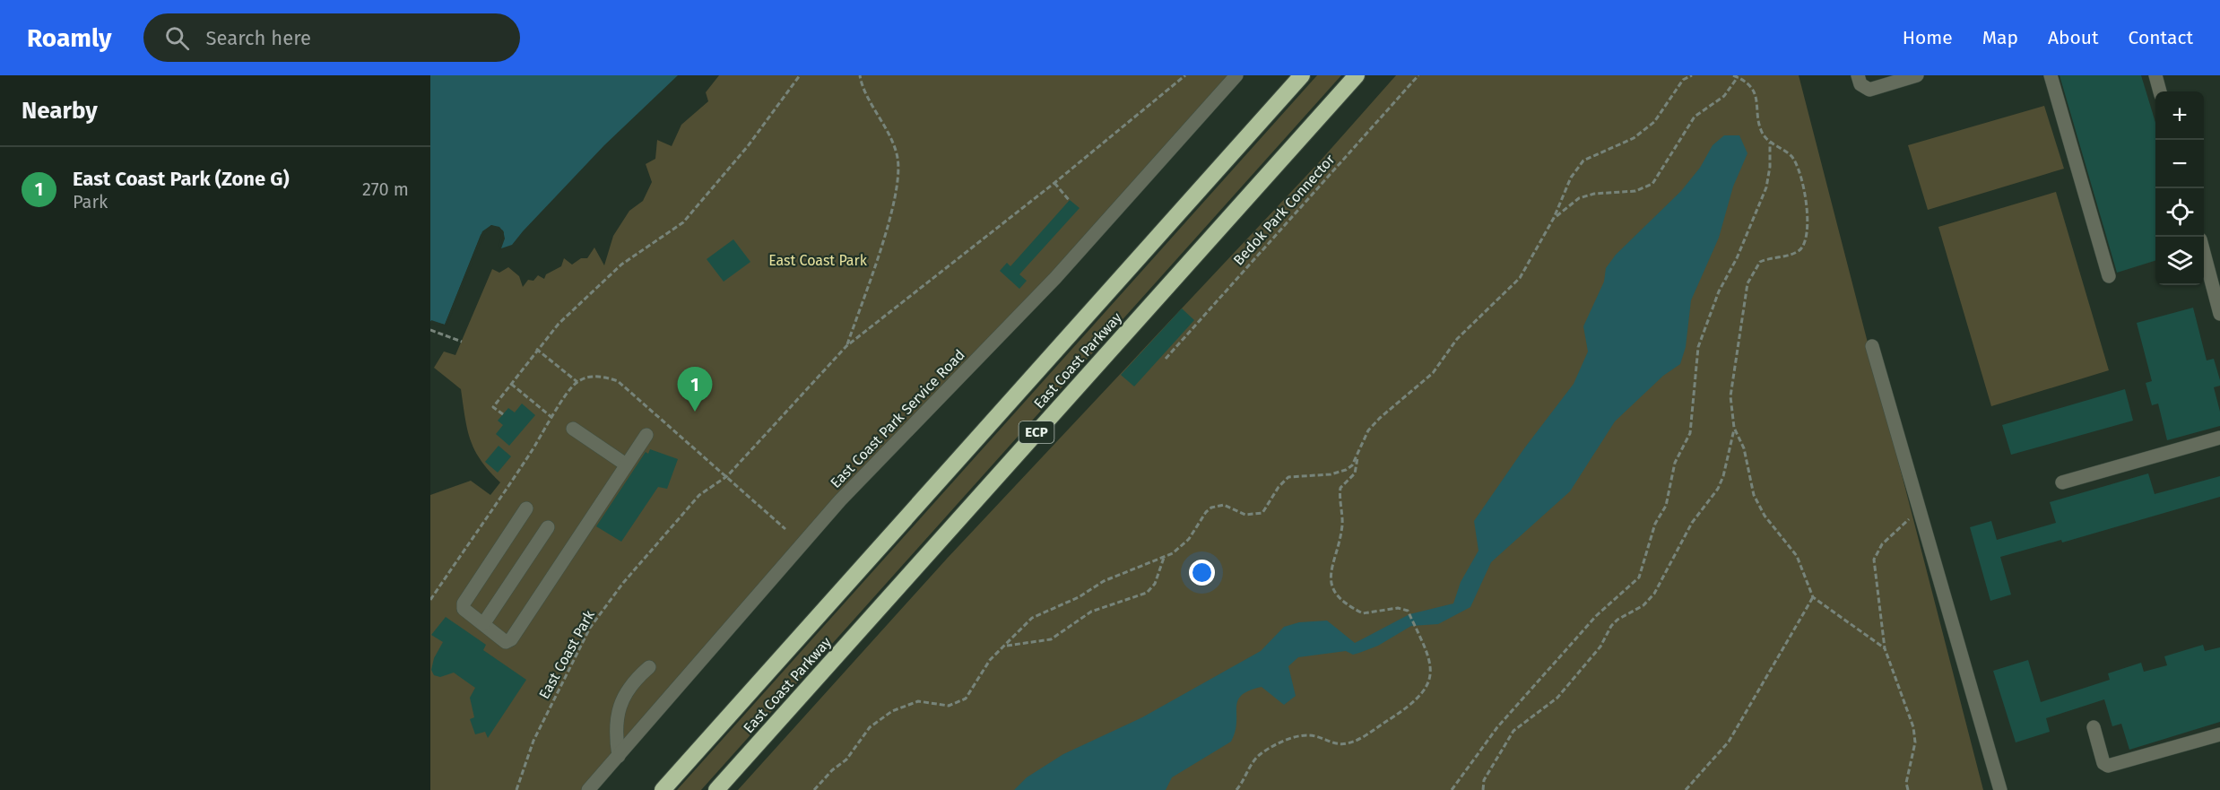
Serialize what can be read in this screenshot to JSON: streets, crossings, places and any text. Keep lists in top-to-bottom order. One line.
{"streets":{"highway":["East Coast Parkway","ECP"],"street":["East Coast Park Service Road"],"path":["Bedok Park Connector","East Coast Park"]},"parks":["East Coast Park"],"page":{"header":"Roamly","search":"Search here","nav":["Home","Map","About","Contact"],"heading":"Nearby","map_buttons":["+","−"],"list":[{"mark":"1","name":"East Coast Park (Zone G)","note":"Park","value":"270 m"}],"pins":"1"}}
